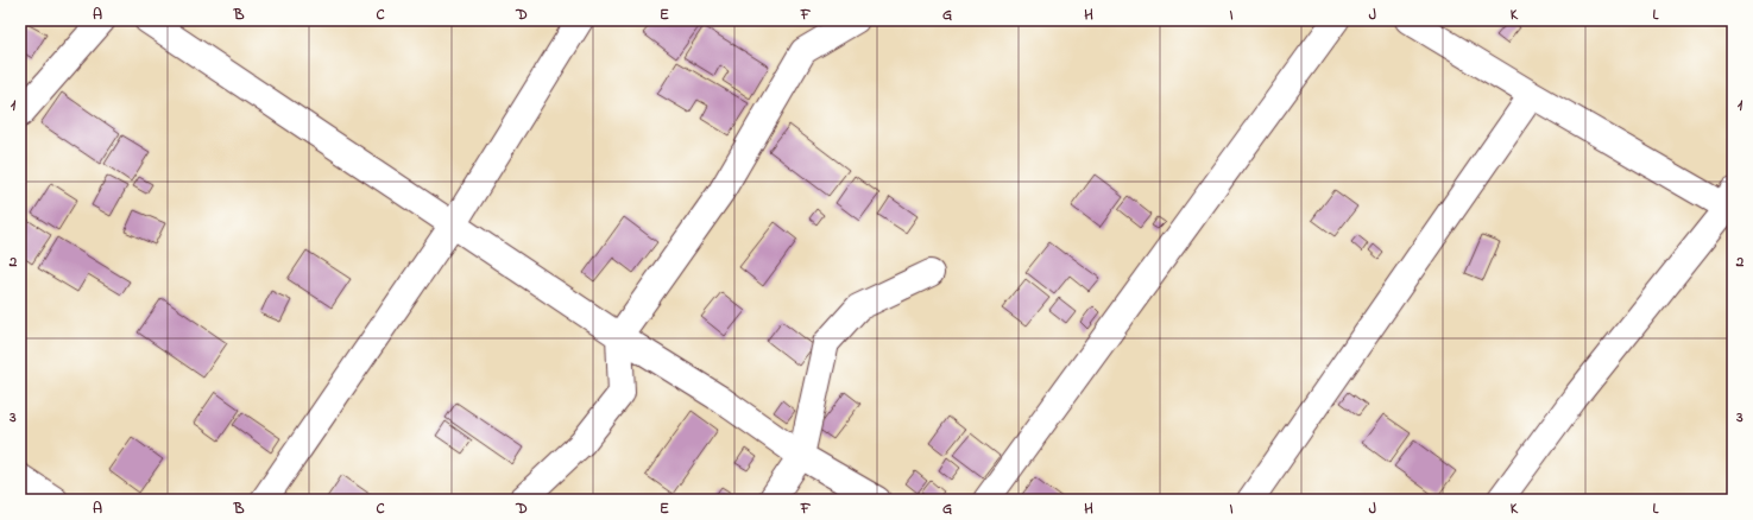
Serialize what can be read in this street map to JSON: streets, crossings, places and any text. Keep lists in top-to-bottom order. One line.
{"grid":{"columns":["A","B","C","D","E","F","G","H","I","J","K","L"],"rows":["1","2","3"]}}
